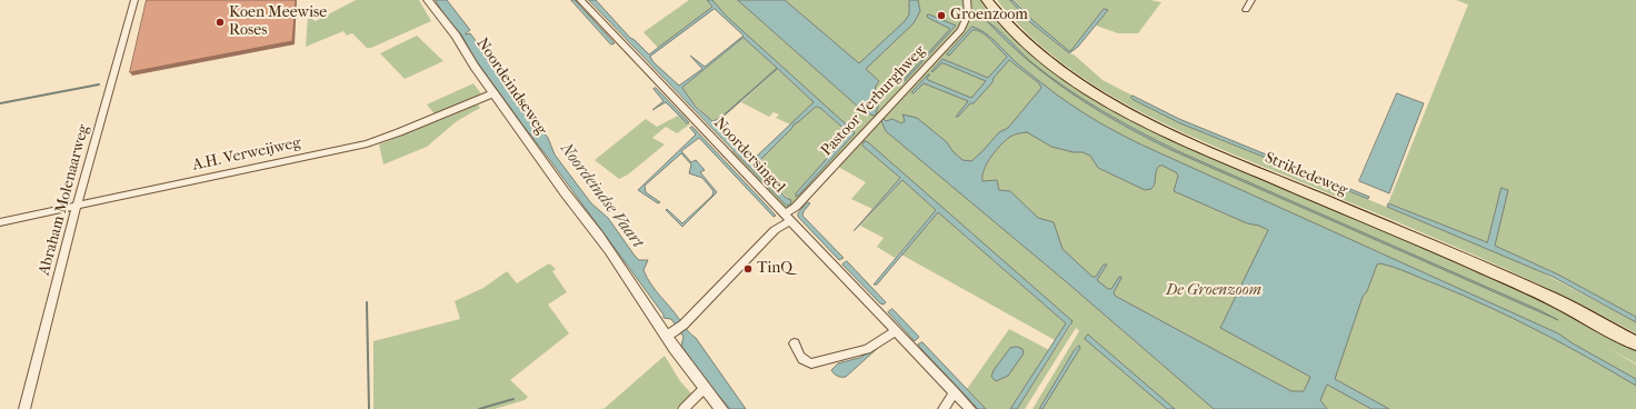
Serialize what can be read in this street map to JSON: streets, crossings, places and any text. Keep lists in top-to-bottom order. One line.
{"streets":{"main road":["Strikledeweg"],"street":["Noordeindseweg","Pastoor Verburghweg","A.H. Verweijweg","Noordersingel","Abraham Molenaarweg"]},"crossings":[["Noordeindseweg","Pastoor Verburghweg"],["Noordeindseweg","A.H. Verweijweg"],["Pastoor Verburghweg","Noordersingel"],["A.H. Verweijweg","Abraham Molenaarweg"]],"water":["Noordeindse Vaart"],"parks":["De Groenzoom"],"places":["Groenzoom","Koen Meewise Roses","TinQ"]}
